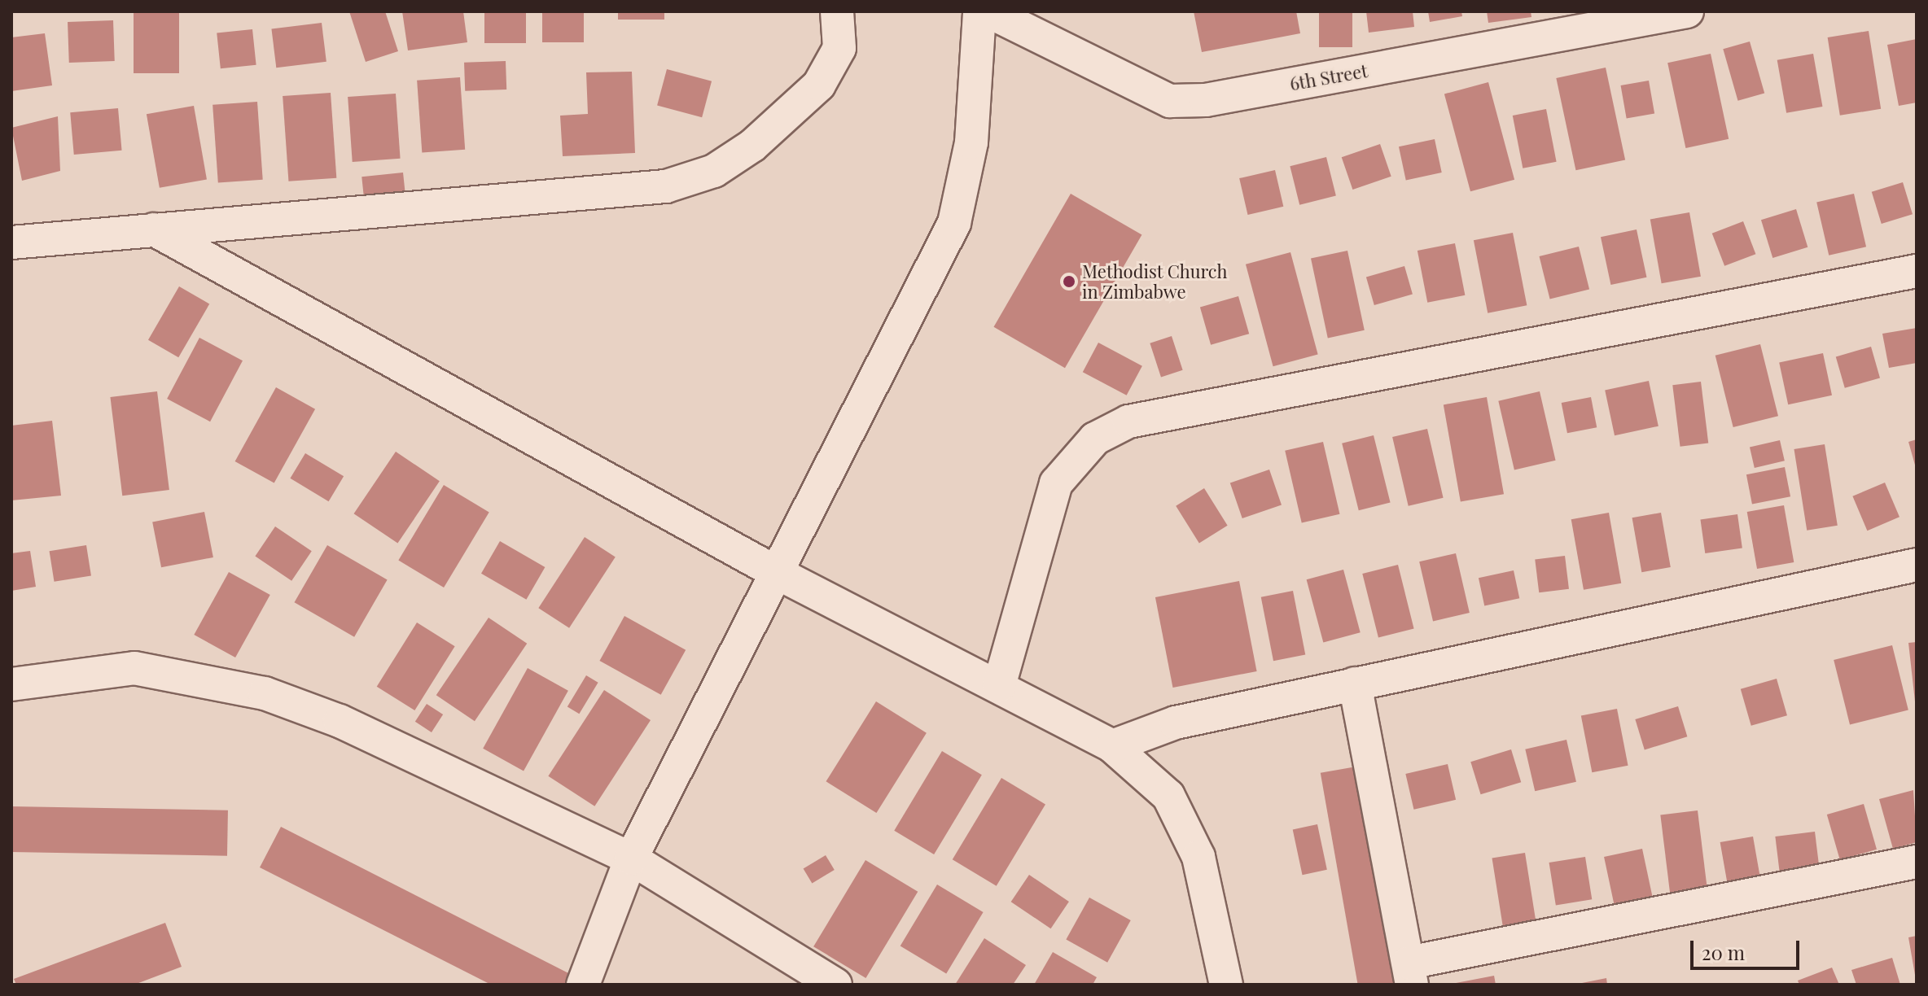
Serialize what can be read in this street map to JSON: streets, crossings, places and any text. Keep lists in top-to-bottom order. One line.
{"streets":{"street":["6th Street"]},"places":["Methodist Church in Zimbabwe"],"scale_bar":"20 m"}
